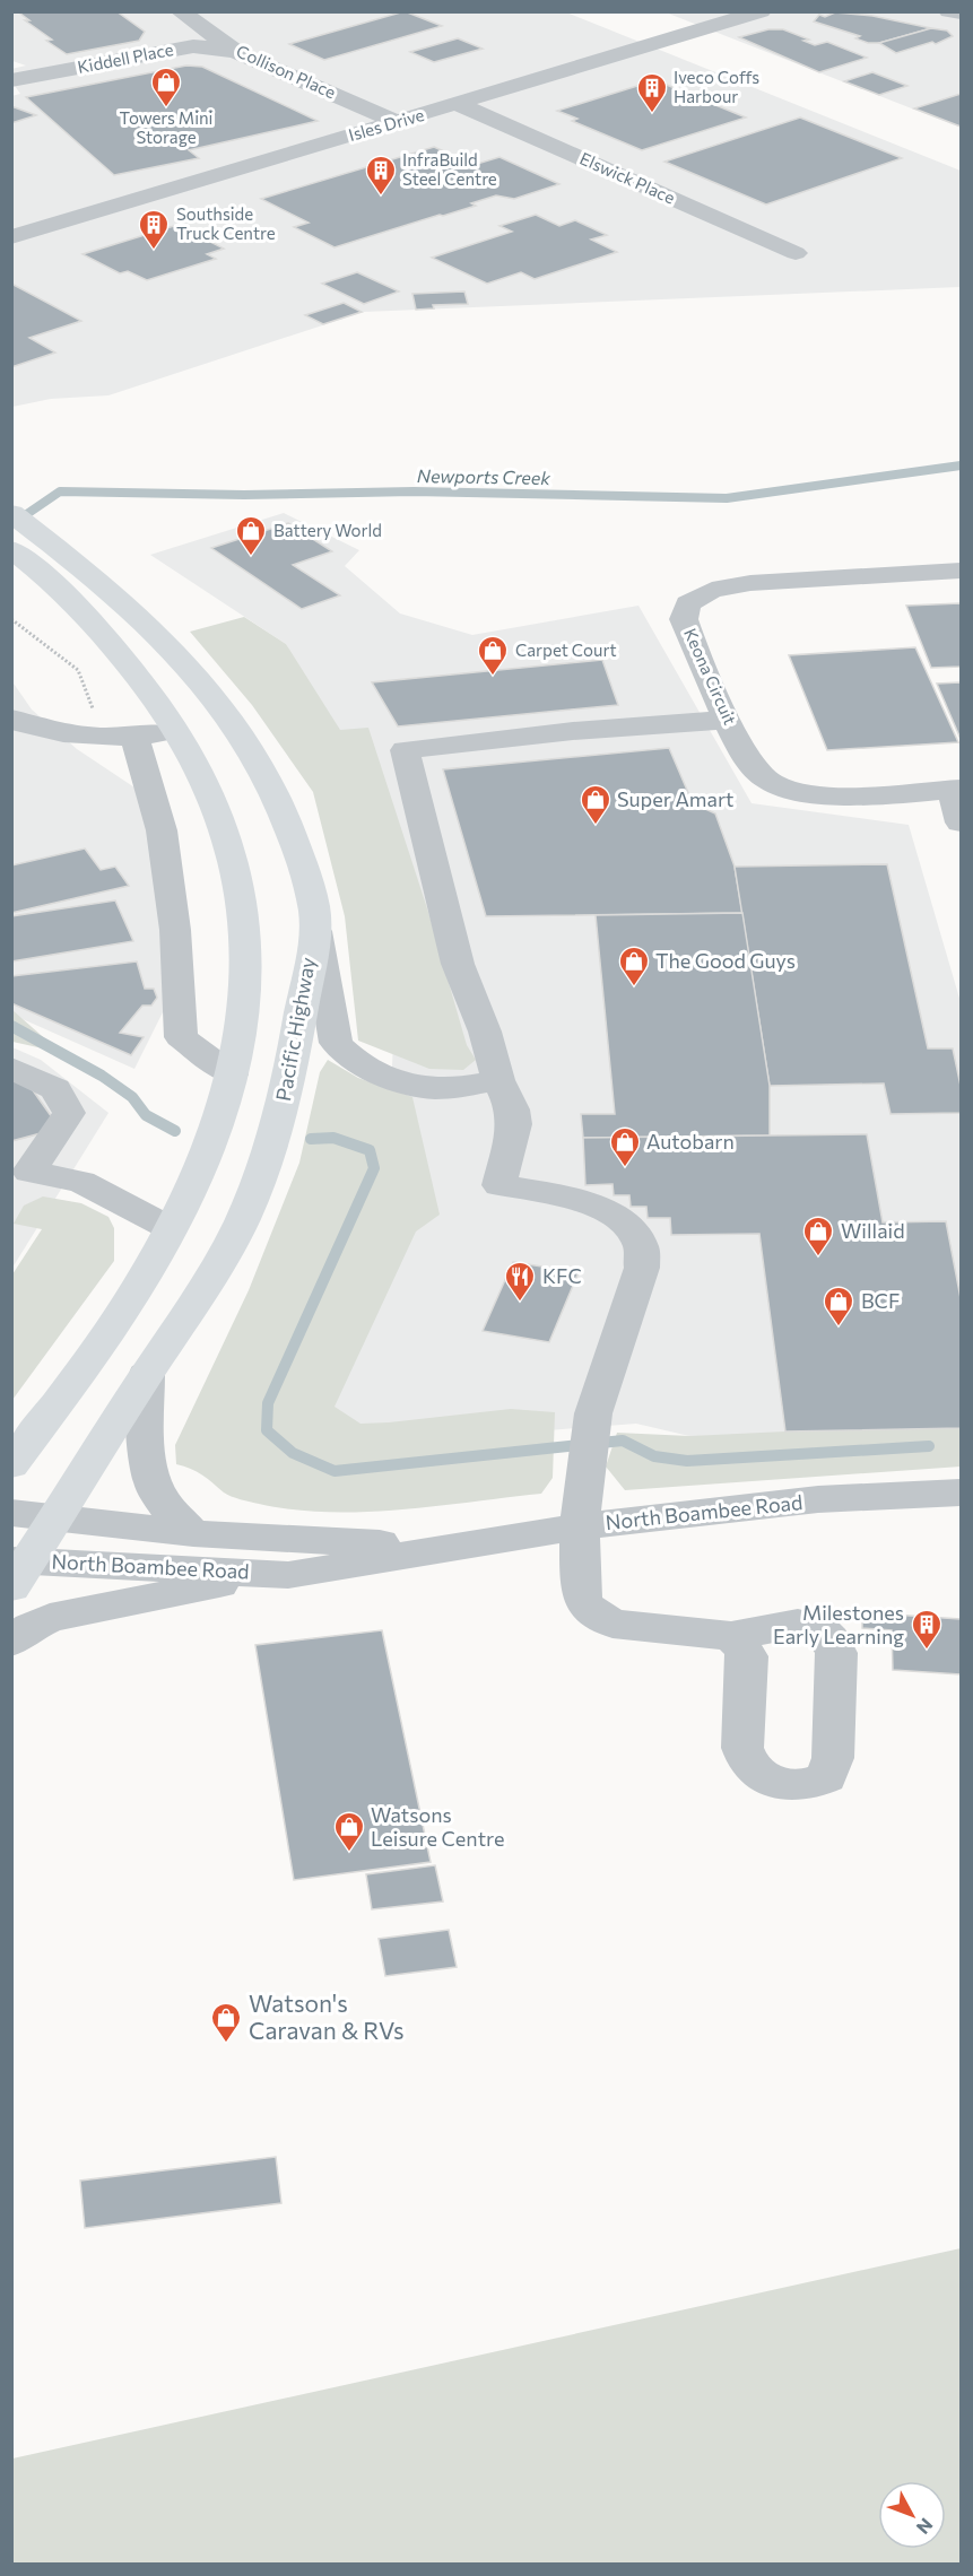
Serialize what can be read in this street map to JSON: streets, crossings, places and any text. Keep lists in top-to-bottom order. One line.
{"streets":{"highway":["Pacific Highway"],"street":["Kiddell Place","Collison Place","Isles Drive","Elswick Place","Keona Circuit","North Boambee Road"]},"crossings":[["Kiddell Place","Collison Place"],["Collison Place","Isles Drive"],["Isles Drive","Elswick Place"],["Pacific Highway","North Boambee Road"]],"water":["Newports Creek"],"places":{"shop":["Towers Mini Storage","Battery World","Carpet Court","Super Amart","The Good Guys","Autobarn","Willaid","BCF","Watsons Leisure Centre","Watson's Caravan & RVs"],"building":["Iveco Coffs Harbour","InfraBuild Steel Centre","Southside Truck Centre","Milestones Early Learning"],"restaurant":["KFC"]},"north":"bottom right"}
